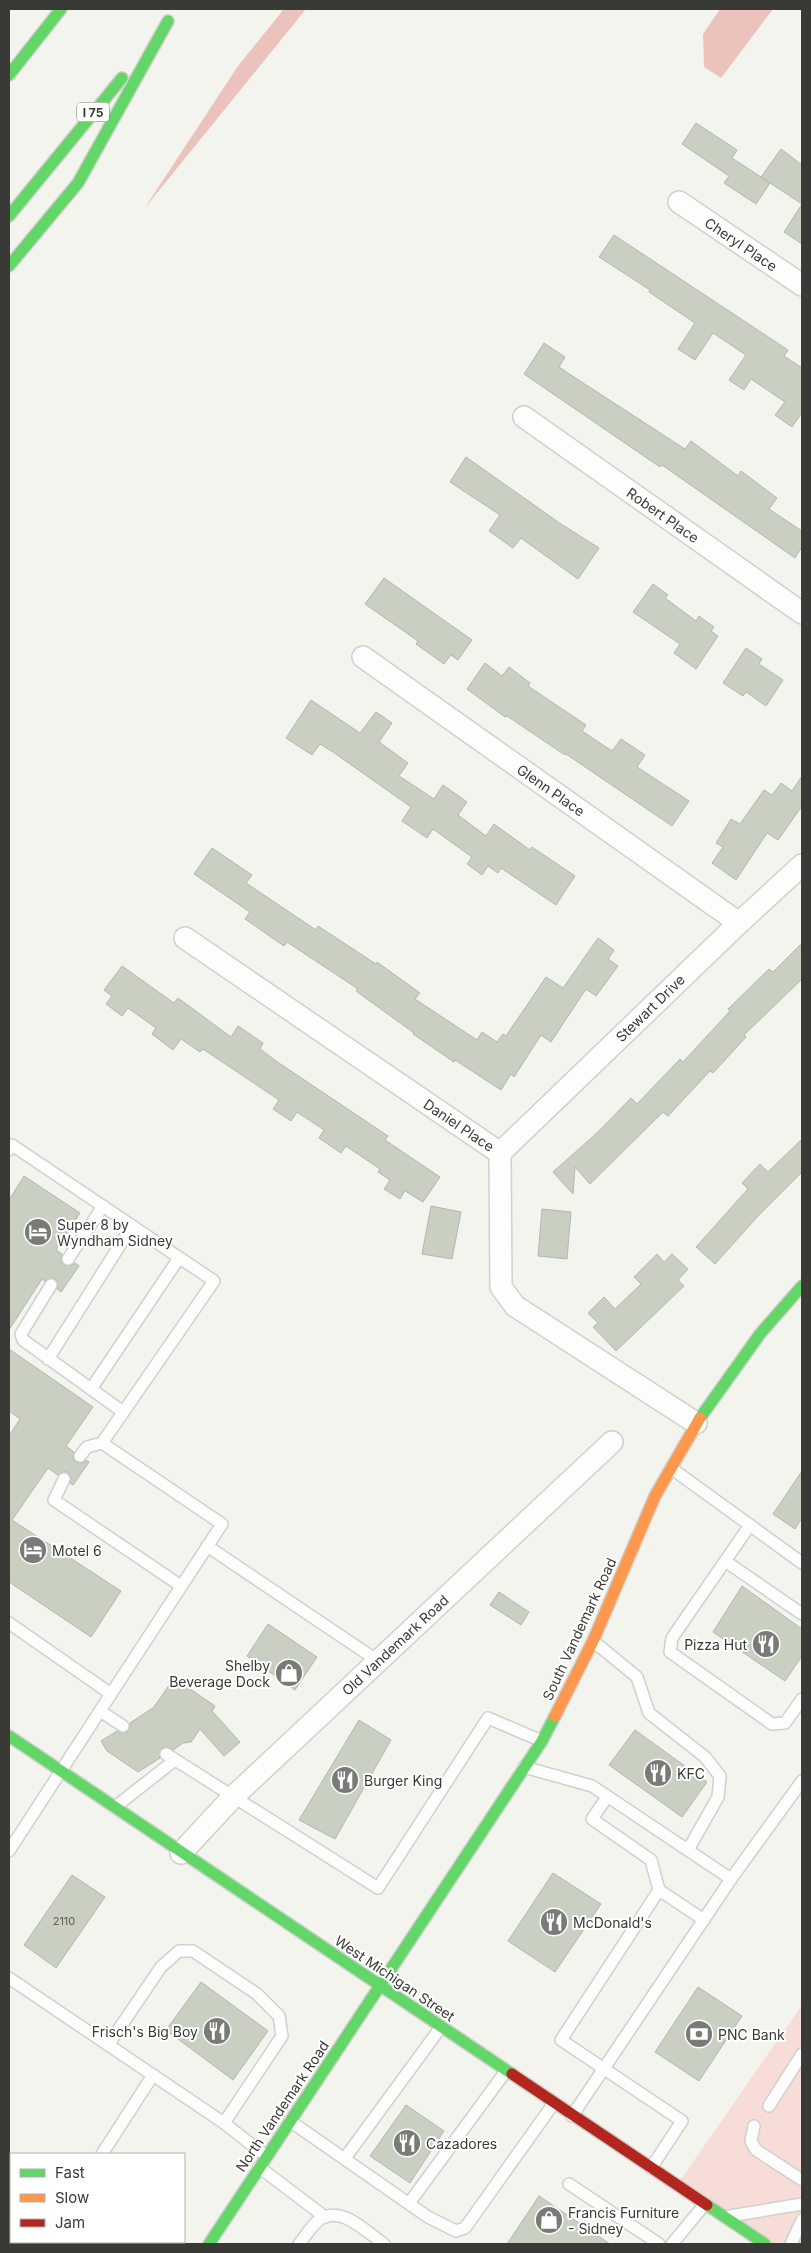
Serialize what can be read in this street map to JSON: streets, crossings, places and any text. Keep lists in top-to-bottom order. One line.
{"streets":{"main road":["I 75","South Vandemark Road","West Michigan Street","North Vandemark Road"],"street":["Cheryl Place","Robert Place","Glenn Place","Stewart Drive","Daniel Place","Old Vandemark Road"]},"crossings":[["Glenn Place","Stewart Drive"],["Stewart Drive","Daniel Place"],["Daniel Place","South Vandemark Road"],["South Vandemark Road","West Michigan Street"],["South Vandemark Road","North Vandemark Road"],["Old Vandemark Road","West Michigan Street"],["West Michigan Street","North Vandemark Road"]],"places":{"hotel":["Super 8 by Wyndham Sidney","Motel 6"],"restaurant":["Pizza Hut","KFC","Burger King","McDonald's","Frisch's Big Boy","Cazadores"],"shop":["Shelby Beverage Dock","Francis Furniture - Sidney"],"bank":["PNC Bank"]},"house_numbers":["2110"],"legend":["Fast","Slow","Jam"]}
